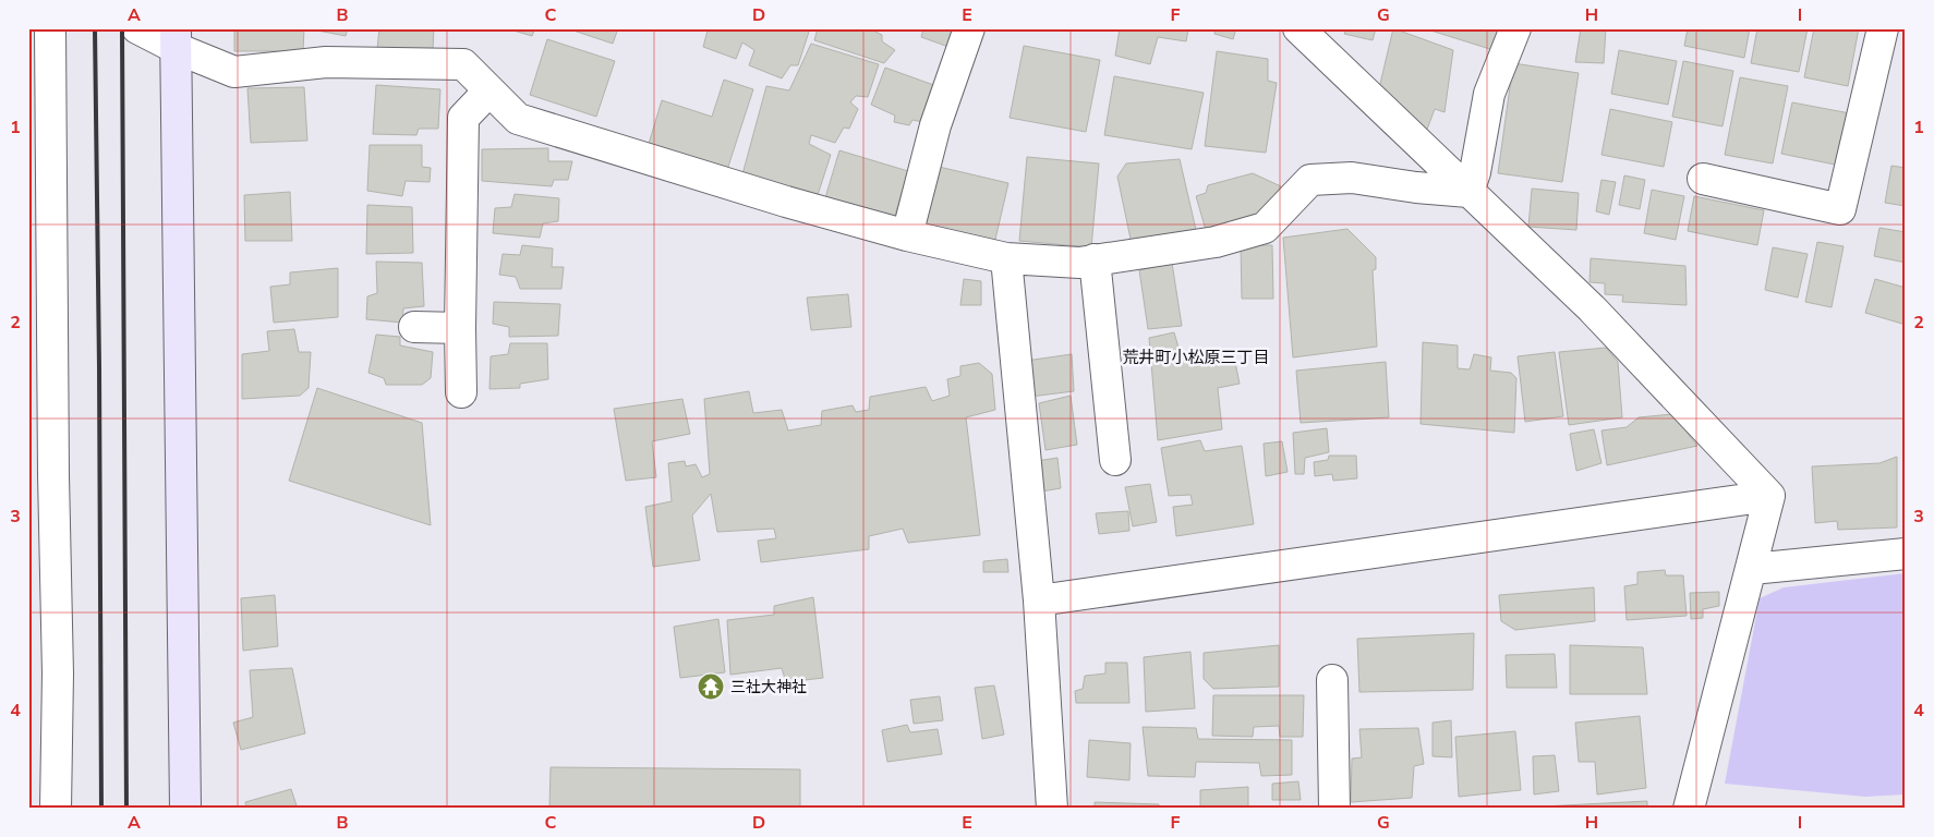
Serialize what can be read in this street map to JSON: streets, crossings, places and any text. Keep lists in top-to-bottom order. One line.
{"districts":["荒井町小松原三丁目"],"places":{"temple":["三社大神社"]},"grid":{"columns":["A","B","C","D","E","F","G","H","I"],"rows":["1","2","3","4"]}}
